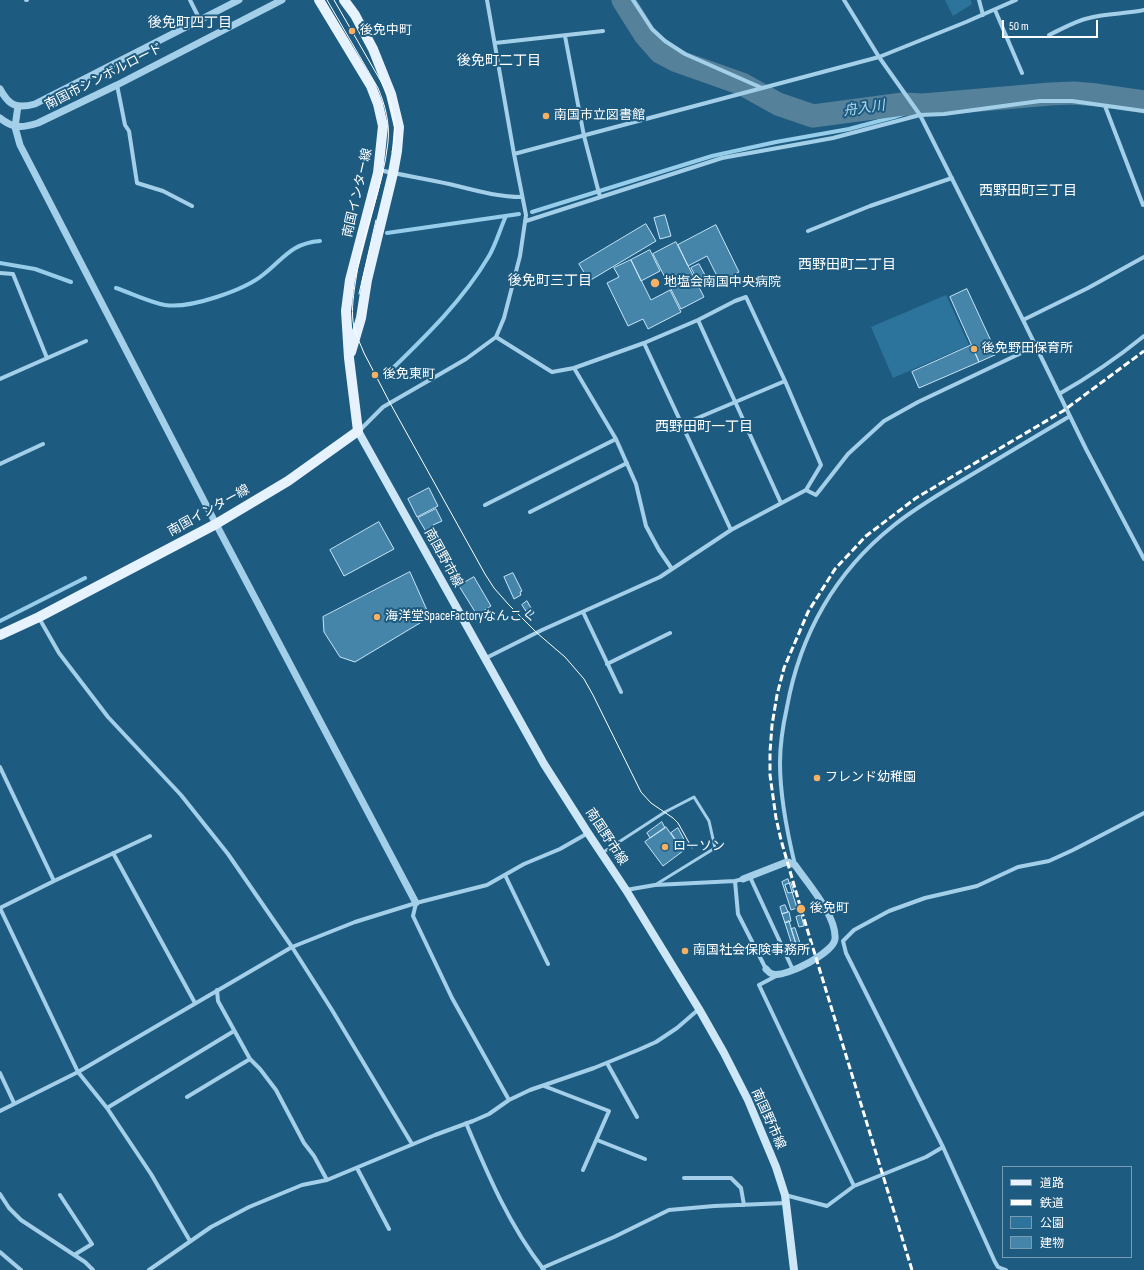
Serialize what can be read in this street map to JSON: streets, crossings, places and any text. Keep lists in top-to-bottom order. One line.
{"streets":{"main road":["南国インター線","南国野市線"],"street":["南国市シンボルロード"]},"crossings":[["南国インター線","南国野市線"]],"districts":["後免町四丁目","後免町二丁目","西野田町三丁目","西野田町二丁目","後免町三丁目","西野田町一丁目"],"water":["舟入川"],"places":["後免中町","南国市立図書館","地塩会南国中央病院","後免野田保育所","後免東町","海洋堂SpaceFactoryなんこく","フレンド幼稚園","ローソン","後免町","南国社会保険事務所"],"legend":["道路","鉄道","公園","建物"],"scale_bar":"50 m"}
